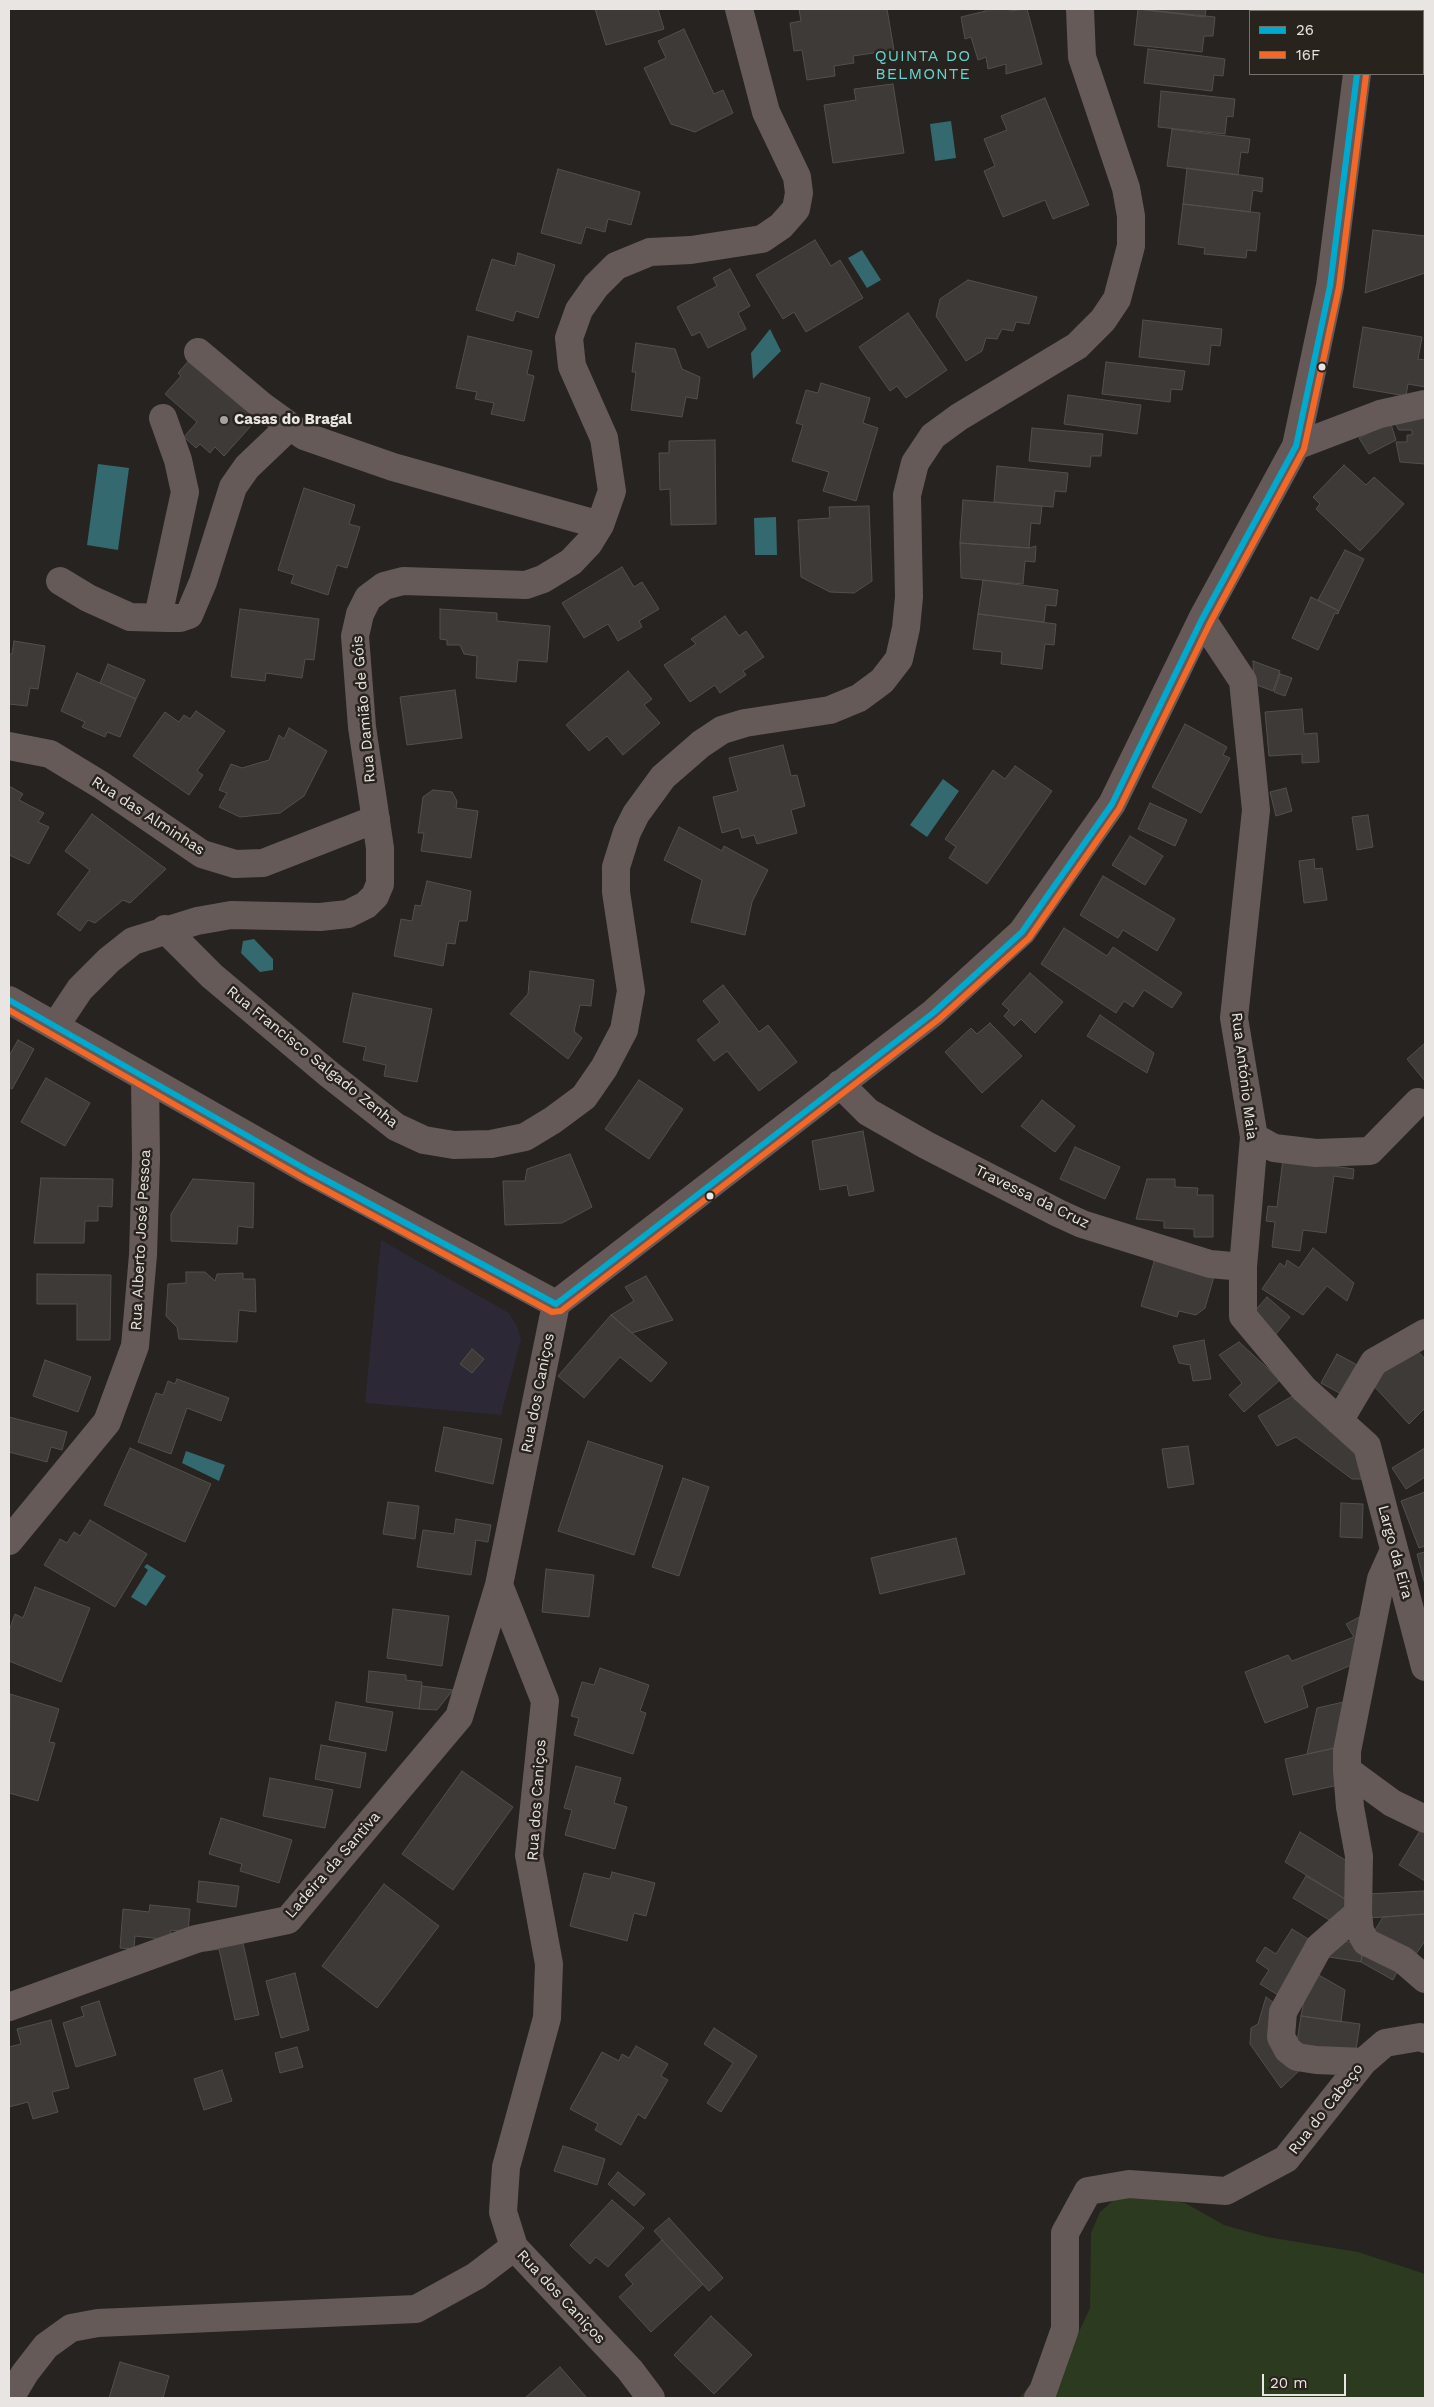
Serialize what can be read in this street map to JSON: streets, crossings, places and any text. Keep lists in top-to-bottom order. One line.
{"streets":{"street":["Rua Damião de Góis","Rua das Alminhas","Rua Francisco Salgado Zenha","Rua António Maia","Travessa da Cruz","Rua Alberto José Pessoa","Rua dos Caniços","Largo da Eira","Ladeira da Santiva","Rua do Cabeço"]},"crossings":[["Rua Damião de Góis","Rua das Alminhas"],["Rua Damião de Góis","Rua Francisco Salgado Zenha"],["Rua António Maia","Travessa da Cruz"],["Rua António Maia","Largo da Eira"],["Rua dos Caniços","Ladeira da Santiva"]],"districts":["QUINTA DO BELMONTE"],"places":["Casas do Bragal"],"lines":["transit line 26","transit line 16F"],"legend":["26","16F"],"scale_bar":"20 m"}
